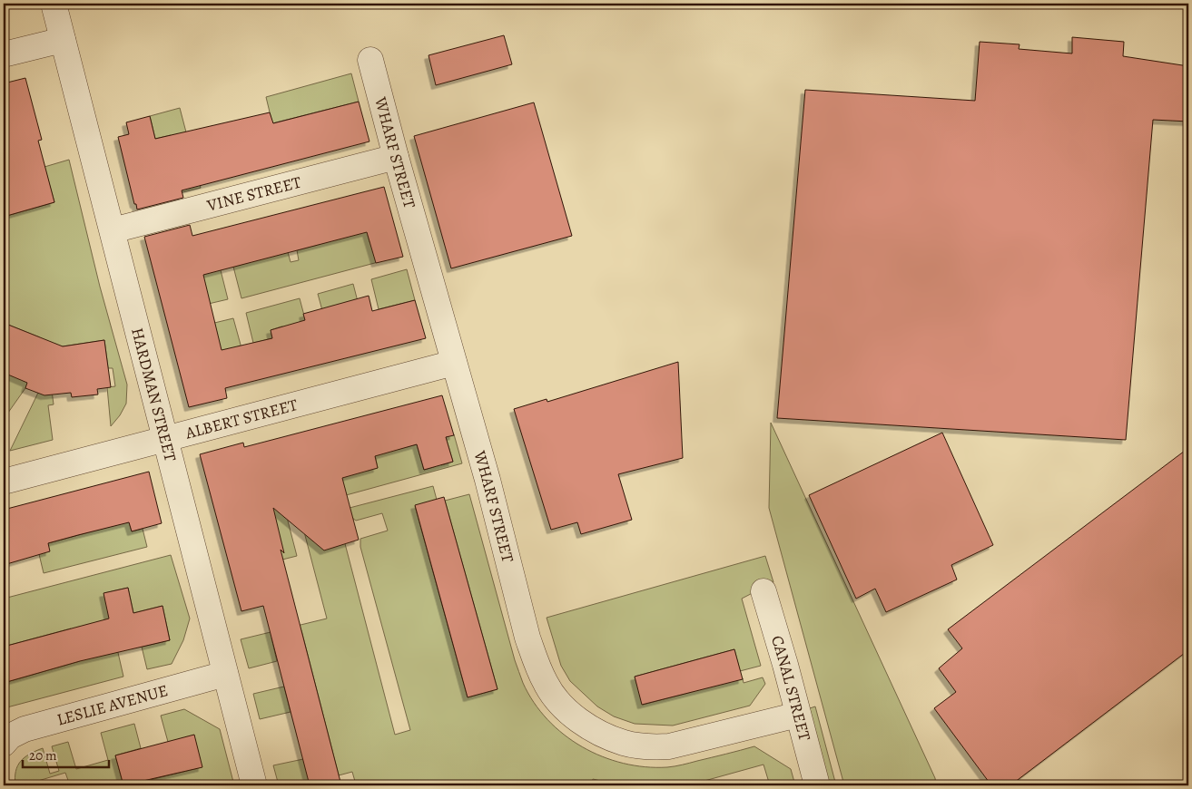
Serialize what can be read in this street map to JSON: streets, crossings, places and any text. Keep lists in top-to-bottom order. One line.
{"streets":{"street":["WHARF STREET","VINE STREET","HARDMAN STREET","ALBERT STREET","CANAL STREET","LESLIE AVENUE"]},"crossings":[["WHARF STREET","VINE STREET"],["WHARF STREET","ALBERT STREET"],["WHARF STREET","CANAL STREET"],["VINE STREET","HARDMAN STREET"],["HARDMAN STREET","ALBERT STREET"],["HARDMAN STREET","LESLIE AVENUE"]],"scale_bar":"20 m"}
